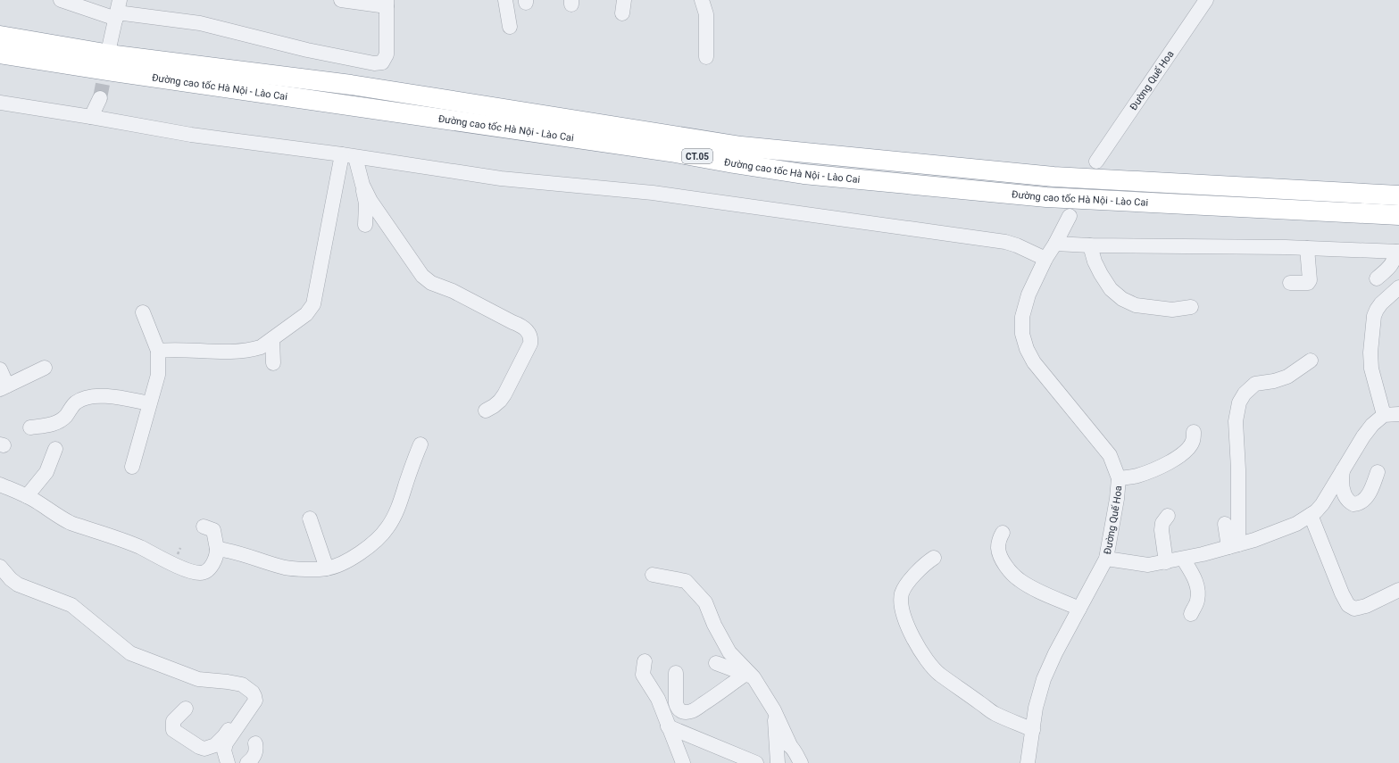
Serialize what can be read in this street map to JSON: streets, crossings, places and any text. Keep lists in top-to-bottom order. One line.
{"streets":{"highway":["Đường cao tốc Hà Nội - Lào Cai","CT.05"],"street":["Đường Quế Hoa"]}}
